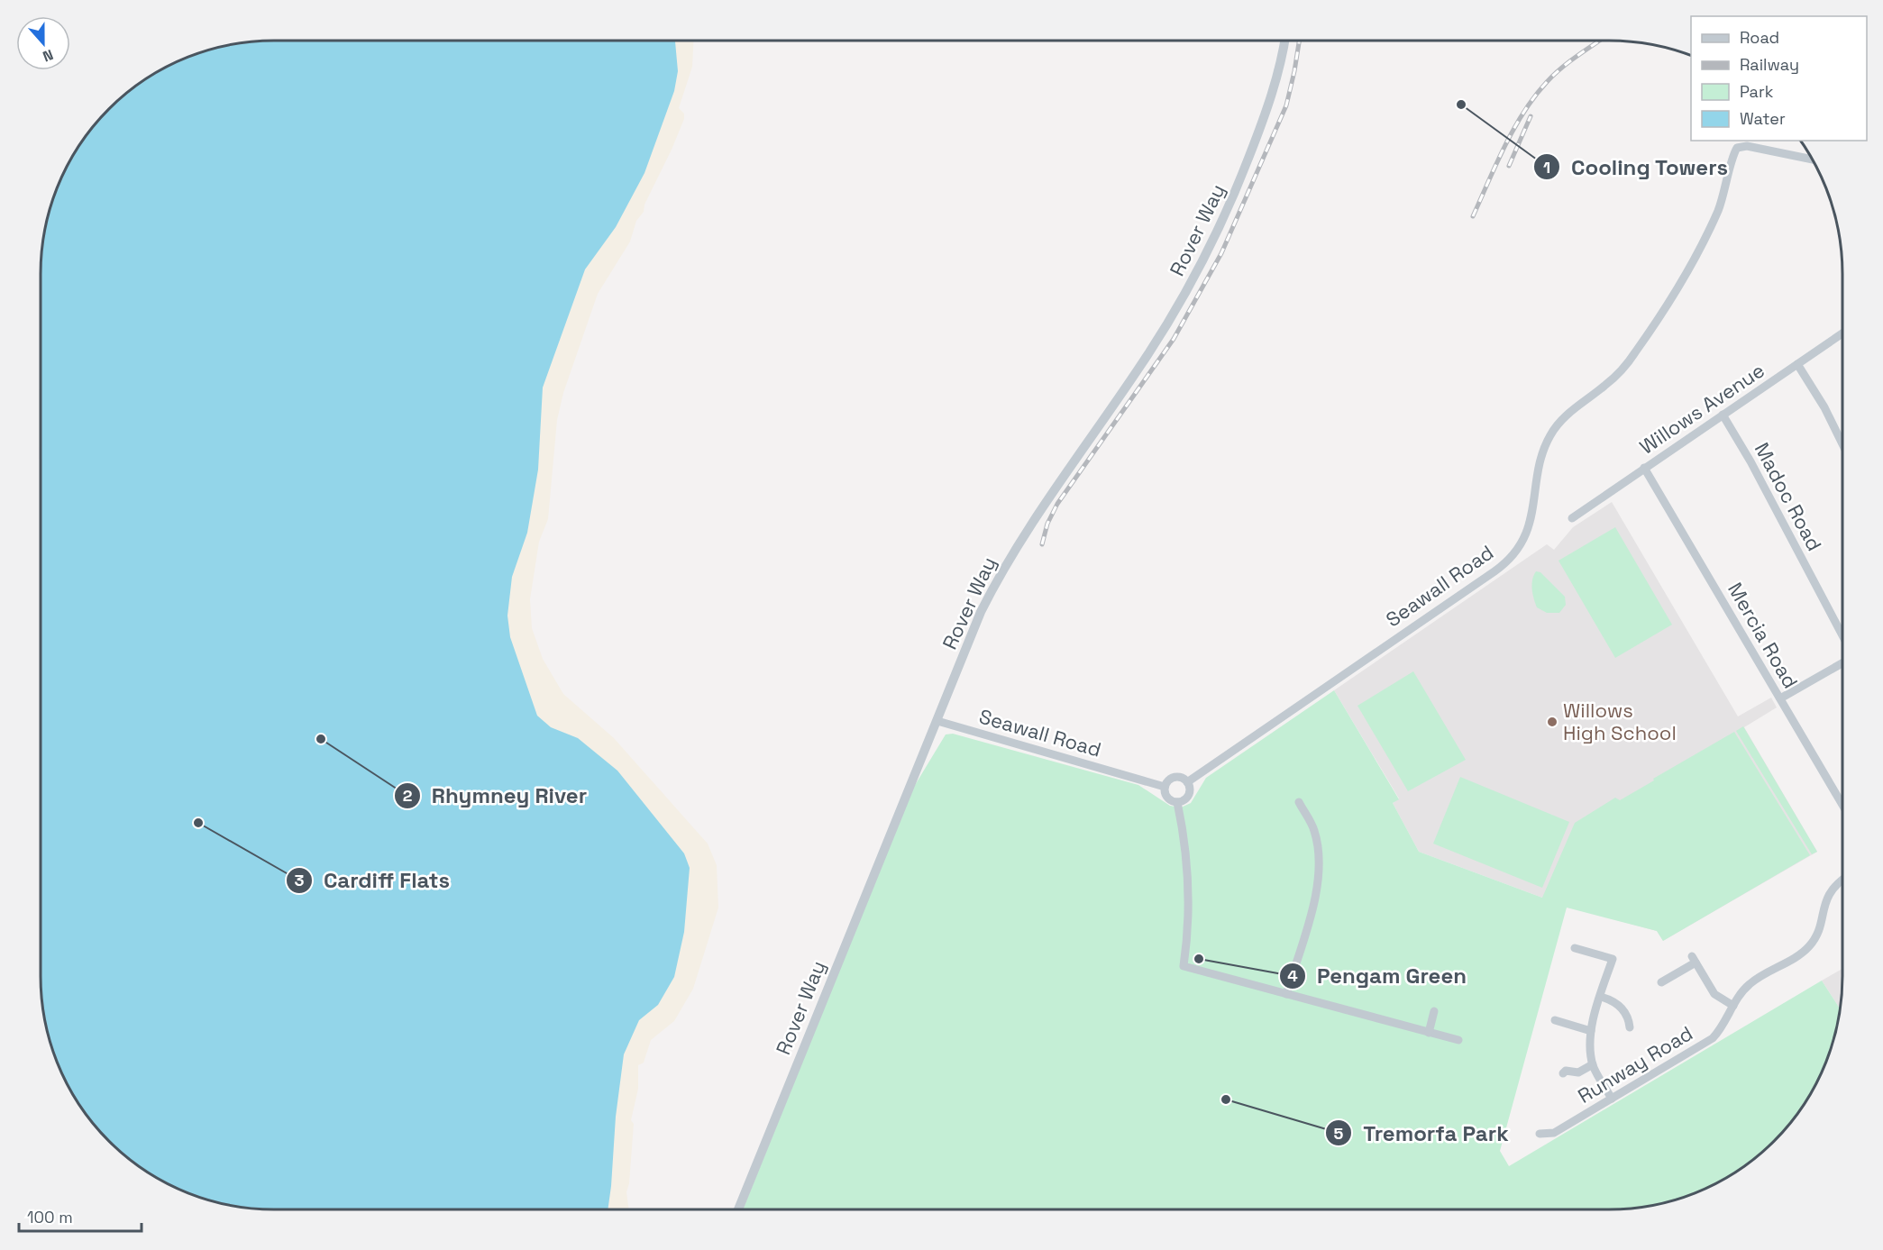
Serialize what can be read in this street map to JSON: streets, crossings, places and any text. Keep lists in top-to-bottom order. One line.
{"streets":{"street":["Rover Way","Willows Avenue","Madoc Road","Seawall Road","Mercia Road","Runway Road"]},"crossings":[["Rover Way","Seawall Road"],["Willows Avenue","Madoc Road"],["Willows Avenue","Mercia Road"]],"places":["Cooling Towers","Willows High School","Rhymney River","Cardiff Flats","Pengam Green","Tremorfa Park"],"legend":["Road","Railway","Park","Water"],"scale_bar":"100 m","north":"bottom"}
